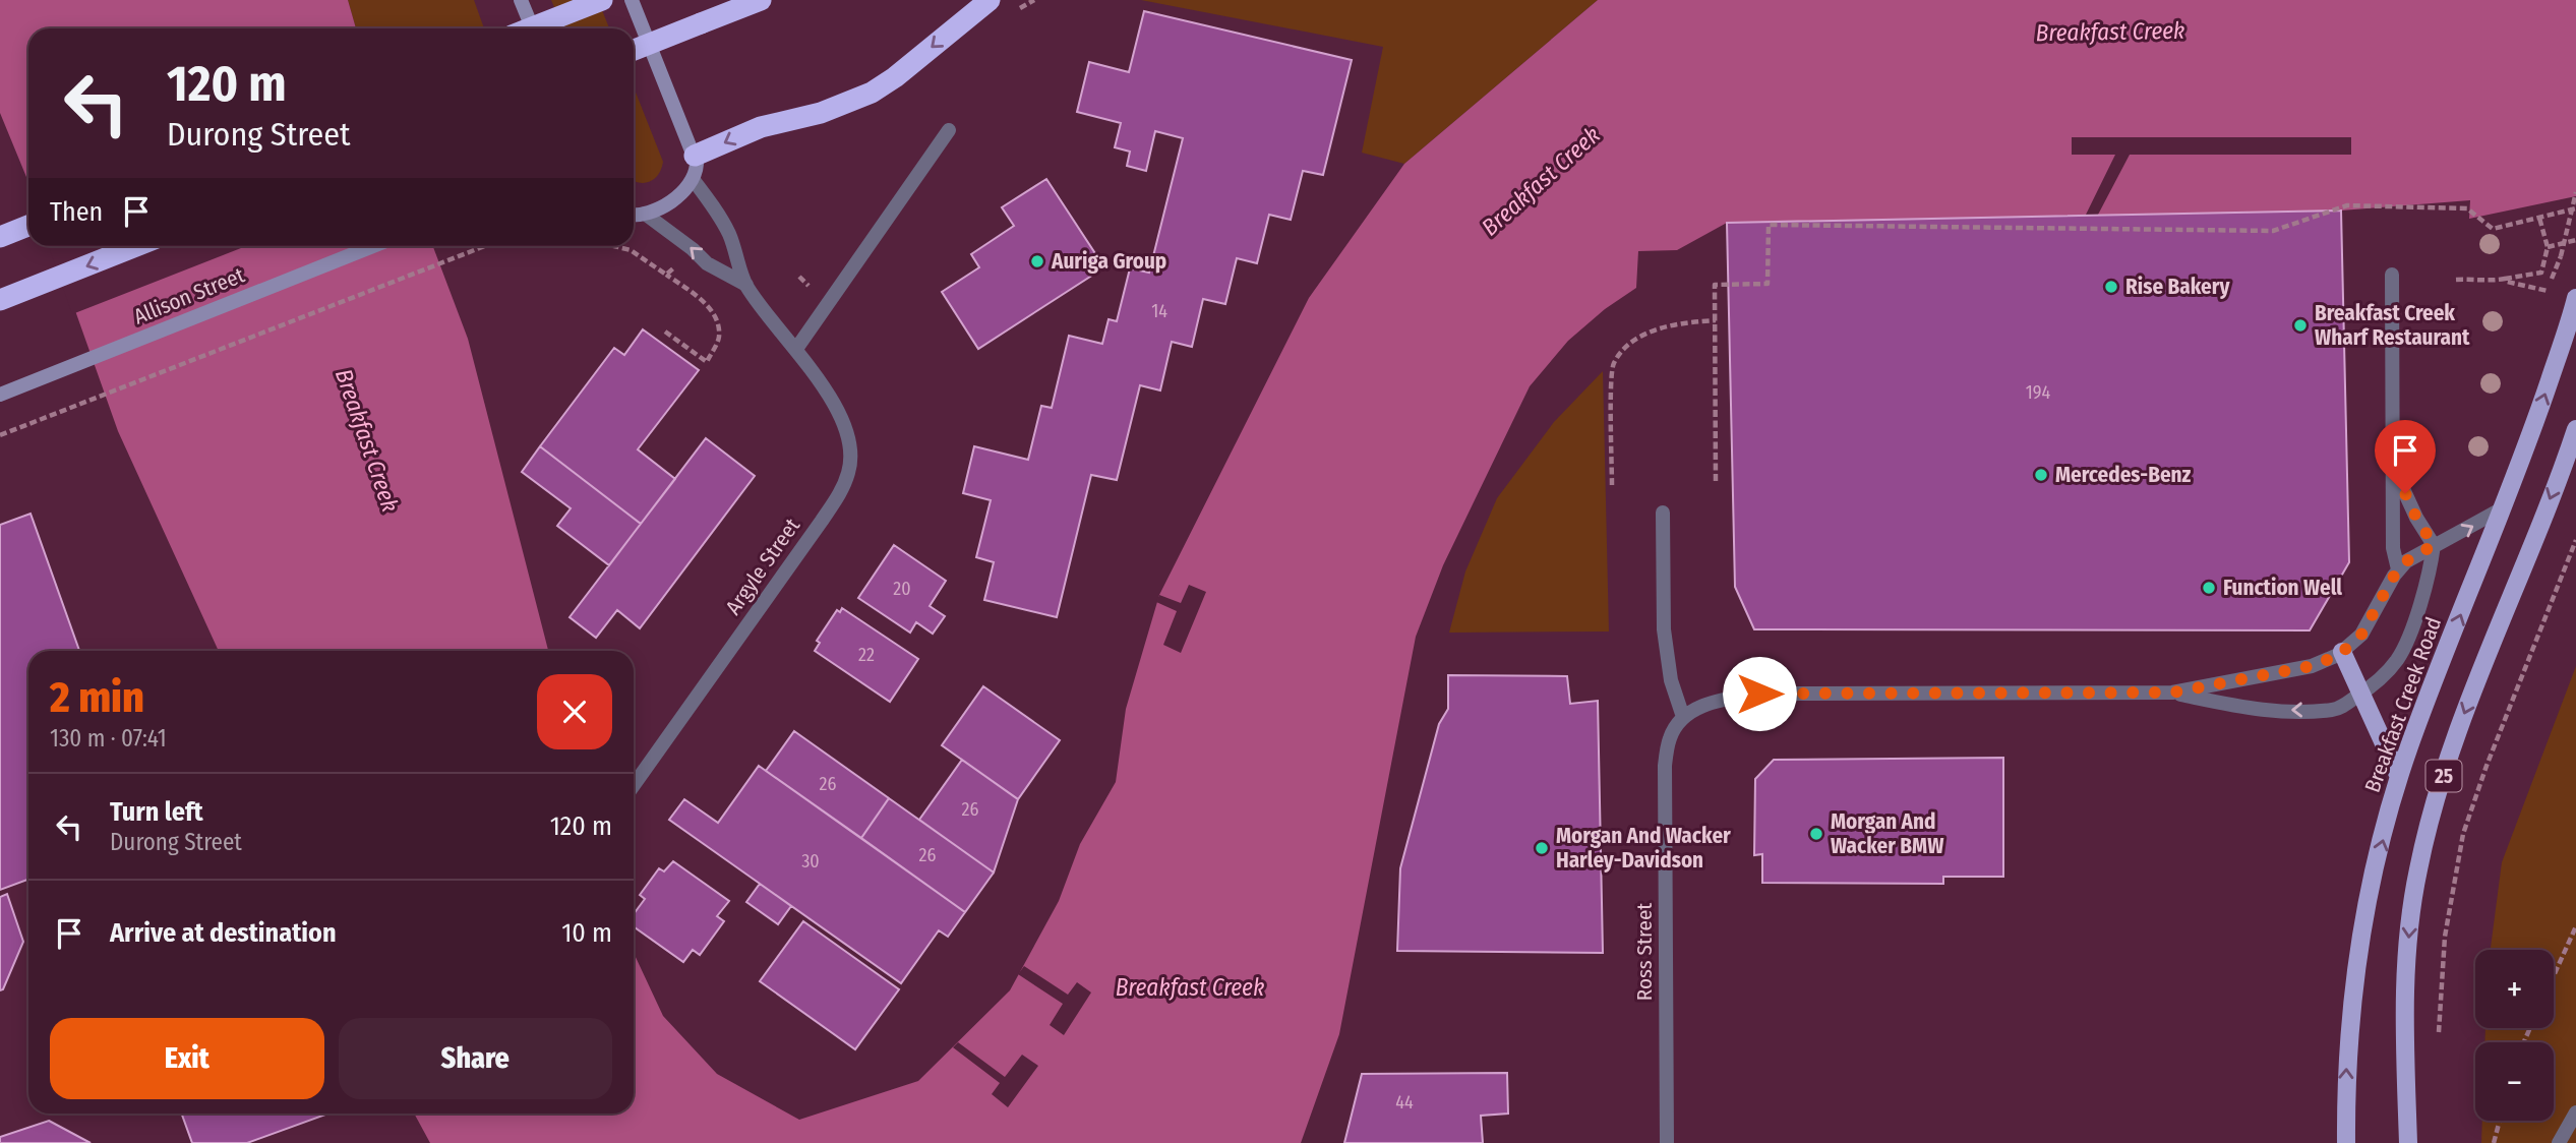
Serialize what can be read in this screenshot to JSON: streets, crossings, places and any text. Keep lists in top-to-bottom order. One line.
{"streets":{"main road":["Breakfast Creek Road","25"],"street":["Allison Street","Argyle Street","Ross Street"]},"water":["Breakfast Creek"],"places":["Auriga Group","Rise Bakery","Breakfast Creek Wharf Restaurant","Mercedes-Benz","Function Well","Morgan And Wacker BMW","Morgan And Wacker Harley-Davidson"],"house_numbers":["14","194","20","22","26","26","26","30","44"],"page":{"turn":["120 m","Durong Street"],"then":"Then","heading":["2 min","130 m · 07:41"],"list":[{"name":"Turn left","note":"Durong Street","value":"120 m"},{"name":"Arrive at destination","value":"10 m"}],"map_buttons":["+","−"],"buttons":["Exit","Share"]}}
